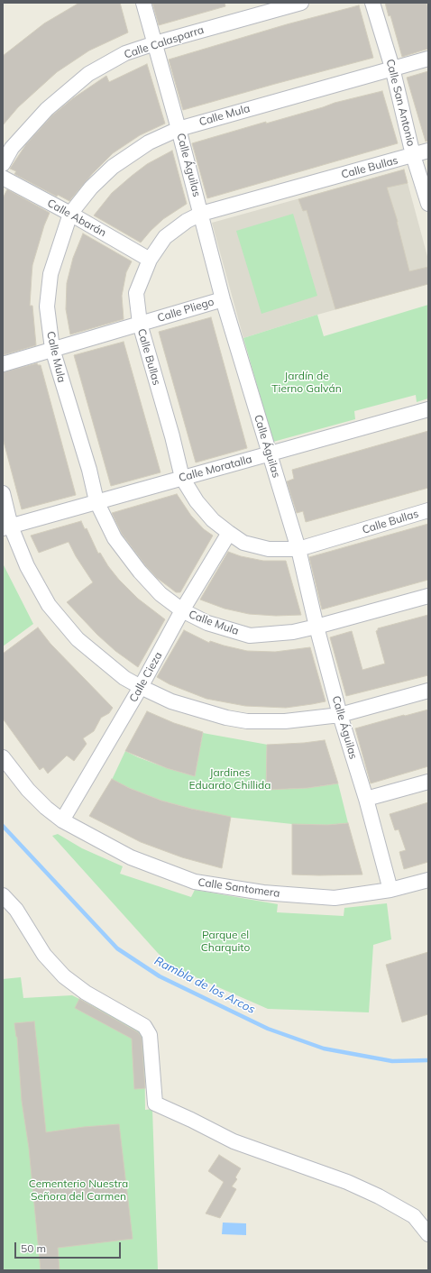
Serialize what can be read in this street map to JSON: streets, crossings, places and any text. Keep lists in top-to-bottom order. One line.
{"streets":{"street":["Calle Calasparra","Calle San Antonio","Calle Mula","Calle Águilas","Calle Bullas","Calle Abarán","Calle Pliego","Calle Moratalla","Calle Cieza","Calle Santomera"]},"crossings":[["Calle Calasparra","Calle Águilas"],["Calle San Antonio","Calle Mula"],["Calle San Antonio","Calle Bullas"],["Calle Mula","Calle Águilas"],["Calle Mula","Calle Abarán"],["Calle Mula","Calle Pliego"],["Calle Mula","Calle Moratalla"],["Calle Mula","Calle Cieza"],["Calle Águilas","Calle Bullas"],["Calle Águilas","Calle Pliego"],["Calle Águilas","Calle Moratalla"],["Calle Águilas","Calle Santomera"],["Calle Bullas","Calle Abarán"],["Calle Bullas","Calle Pliego"],["Calle Bullas","Calle Moratalla"],["Calle Bullas","Calle Cieza"],["Calle Cieza","Calle Santomera"]],"water":["Rambla de los Arcos"],"parks":["Jardín de Tierno Galván","Jardines Eduardo Chillida","Parque el Charquito","Cementerio Nuestra Señora del Carmen"],"scale_bar":"50 m"}
